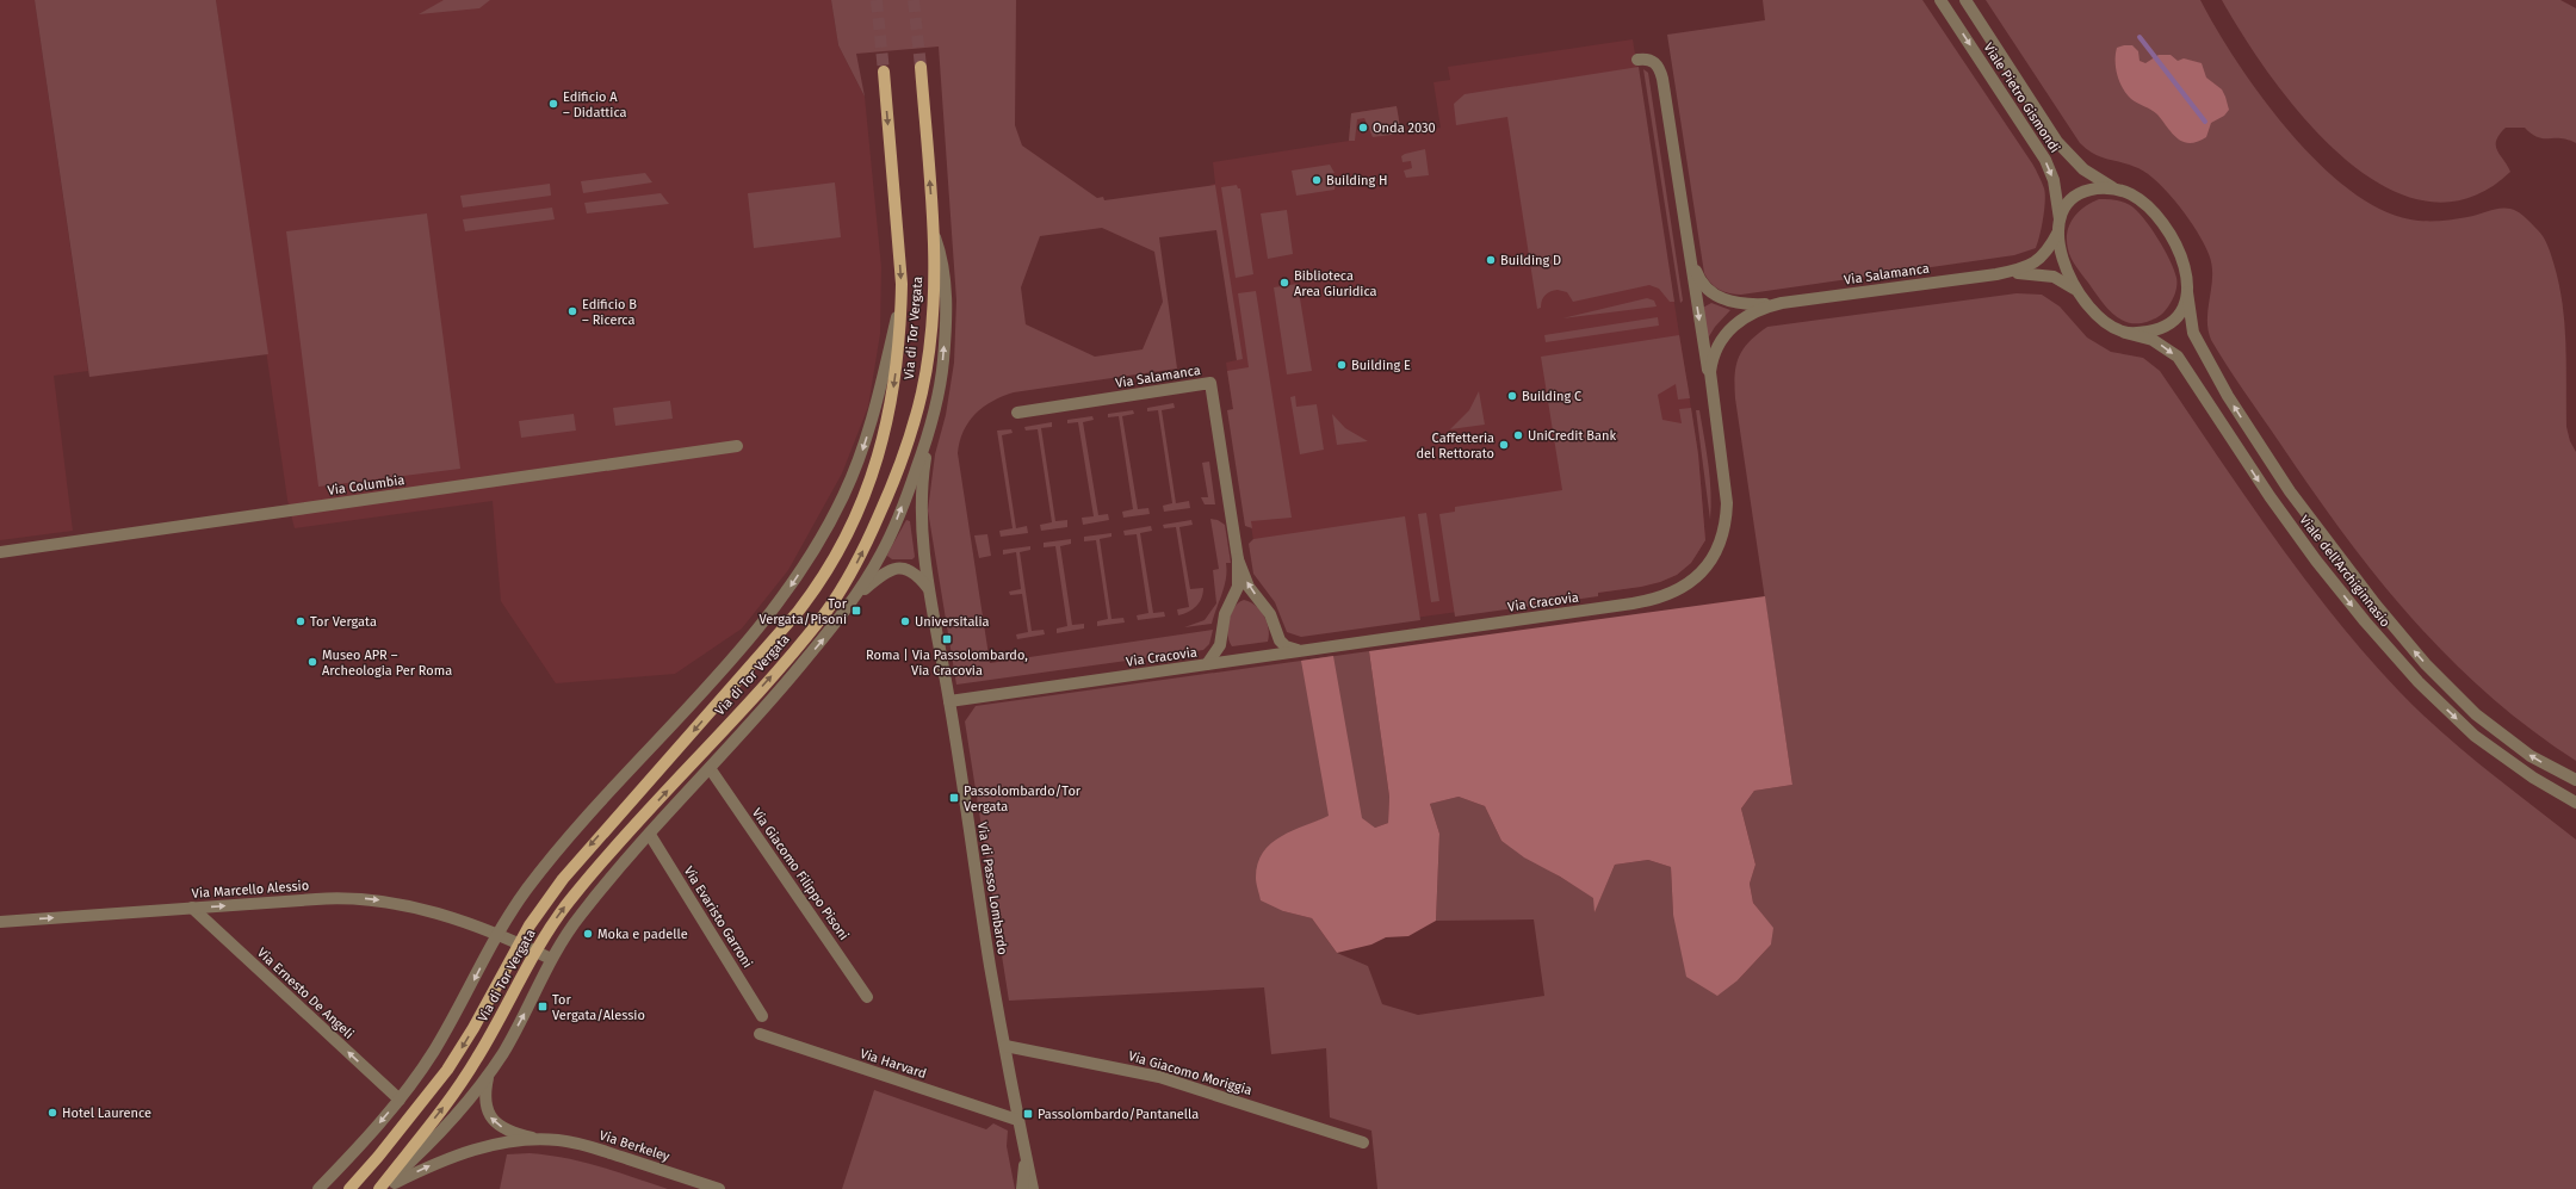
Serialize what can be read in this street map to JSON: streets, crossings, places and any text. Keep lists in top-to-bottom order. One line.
{"streets":{"main road":["Via di Tor Vergata"],"street":["Viale Pietro Gismondi","Via Salamanca","Via Columbia","Viale dell'Archiginnasio","Via Cracovia","Via Giacomo Filippo Pisoni","Via di Passo Lombardo","Via Marcello Alessio","Via Evaristo Garroni","Via Ernesto De Angeli","Via Harvard","Via Giacomo Moriggia","Via Berkeley"]},"crossings":[["Viale Pietro Gismondi","Viale dell'Archiginnasio"],["Via Salamanca","Via Cracovia"],["Via di Tor Vergata","Via Marcello Alessio"],["Via di Tor Vergata","Via Ernesto De Angeli"],["Via di Tor Vergata","Via Berkeley"],["Via Cracovia","Via di Passo Lombardo"],["Via di Passo Lombardo","Via Harvard"],["Via di Passo Lombardo","Via Giacomo Moriggia"],["Via Marcello Alessio","Via Ernesto De Angeli"]],"one_way":["Via Marcello Alessio","Via Ernesto De Angeli"],"places":{"other":["Edificio A – Didattica","Onda 2030","Building H","Building D","Biblioteca Area Giuridica","Edificio B – Ricerca","Building E","Building C","UniCredit Bank","Caffetteria del Rettorato","Tor Vergata","Universitalia","Museo APR – Archeologia Per Roma","Moka e padelle","Hotel Laurence"],"transit":["Tor Vergata/Pisoni","Roma | Via Passolombardo, Via Cracovia","Passolombardo/Tor Vergata","Tor Vergata/Alessio","Passolombardo/Pantanella"]}}
